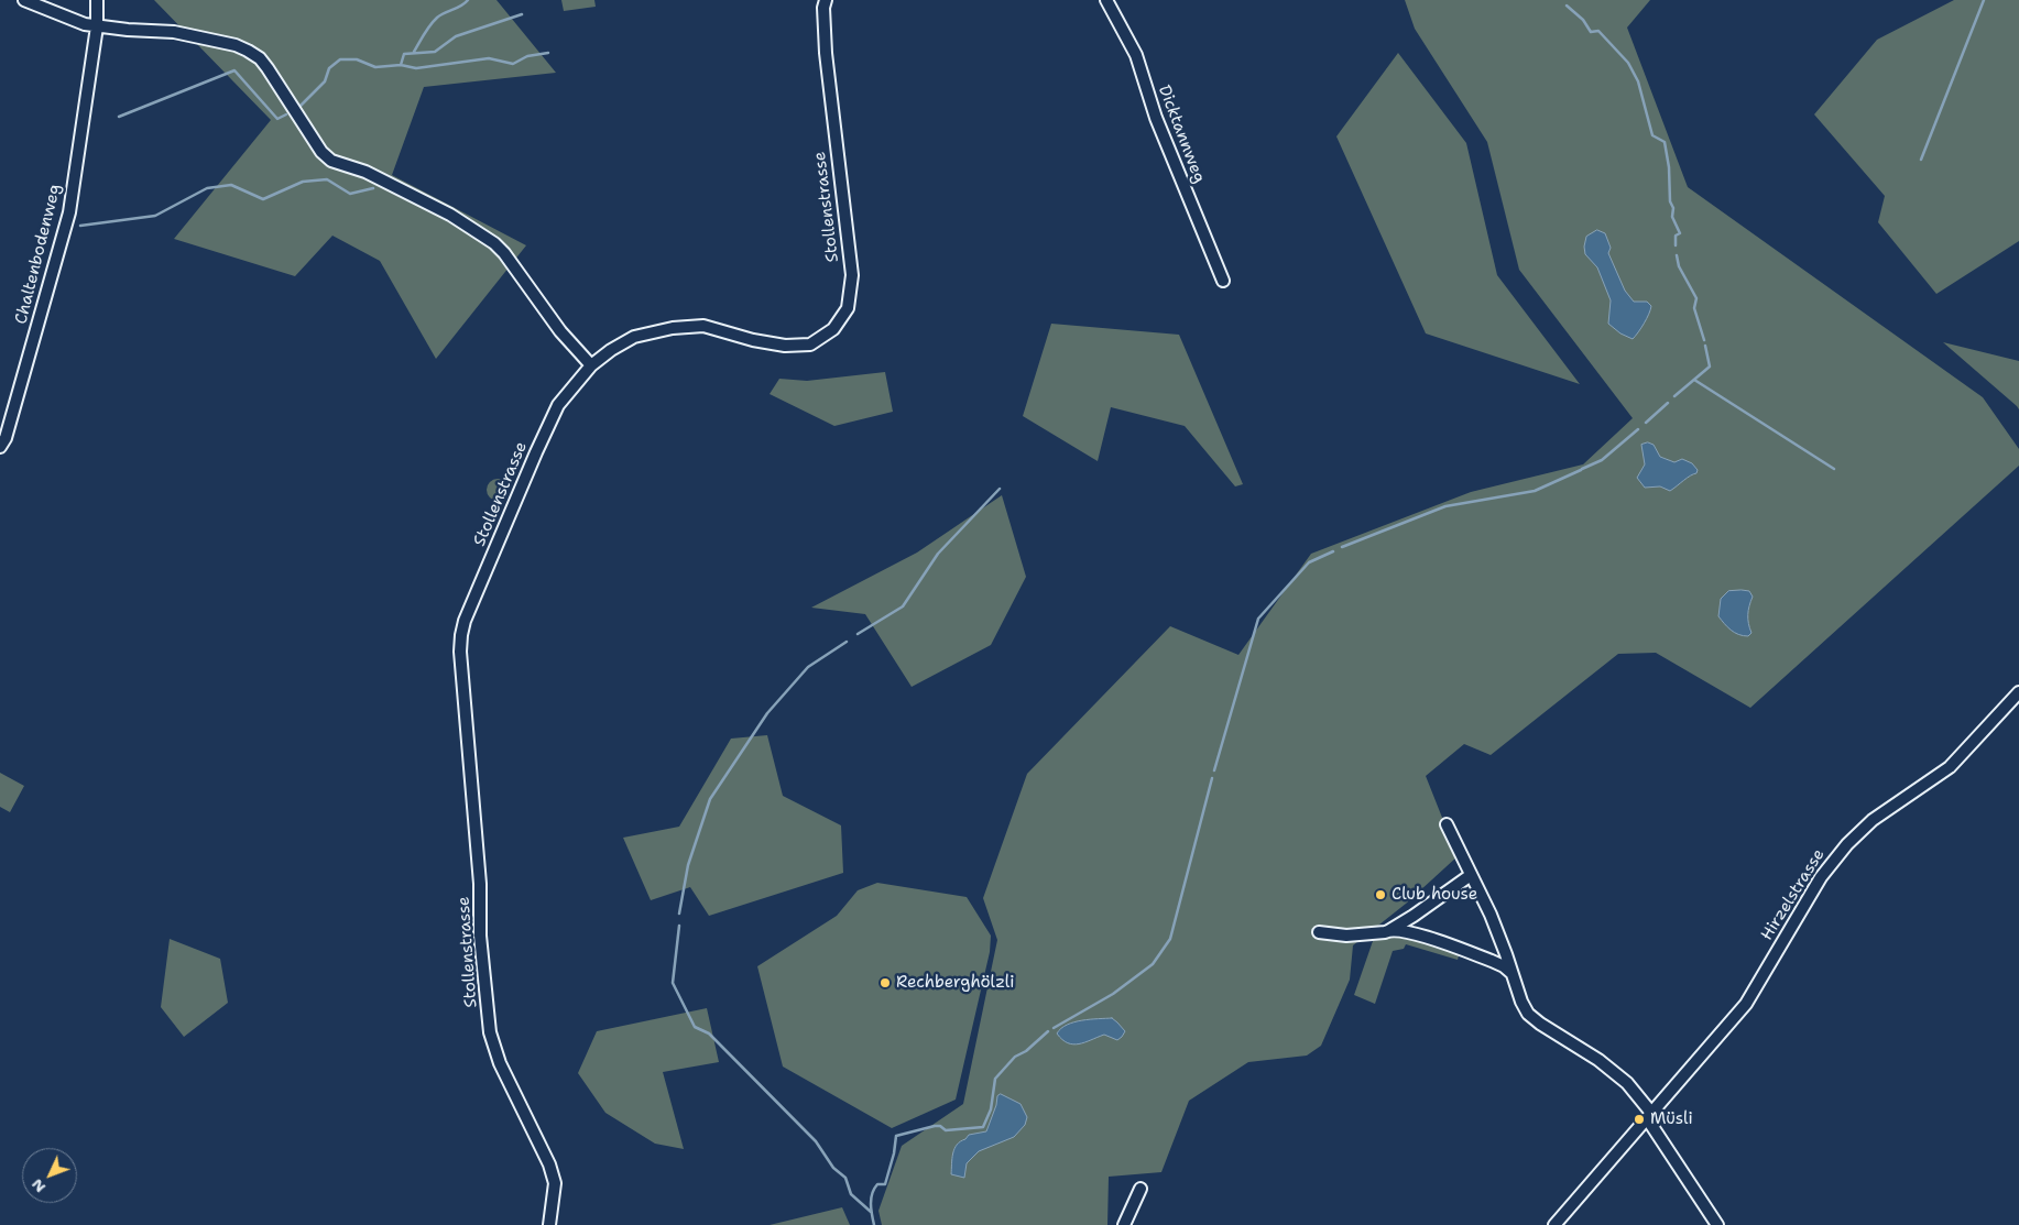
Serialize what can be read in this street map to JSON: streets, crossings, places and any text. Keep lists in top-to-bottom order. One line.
{"streets":{"street":["Dicktannweg","Stollenstrasse","Chaltenbodenweg","Hirzelstrasse"]},"places":["Club house","Rechberghölzli","Müsli"],"north":"bottom left"}
